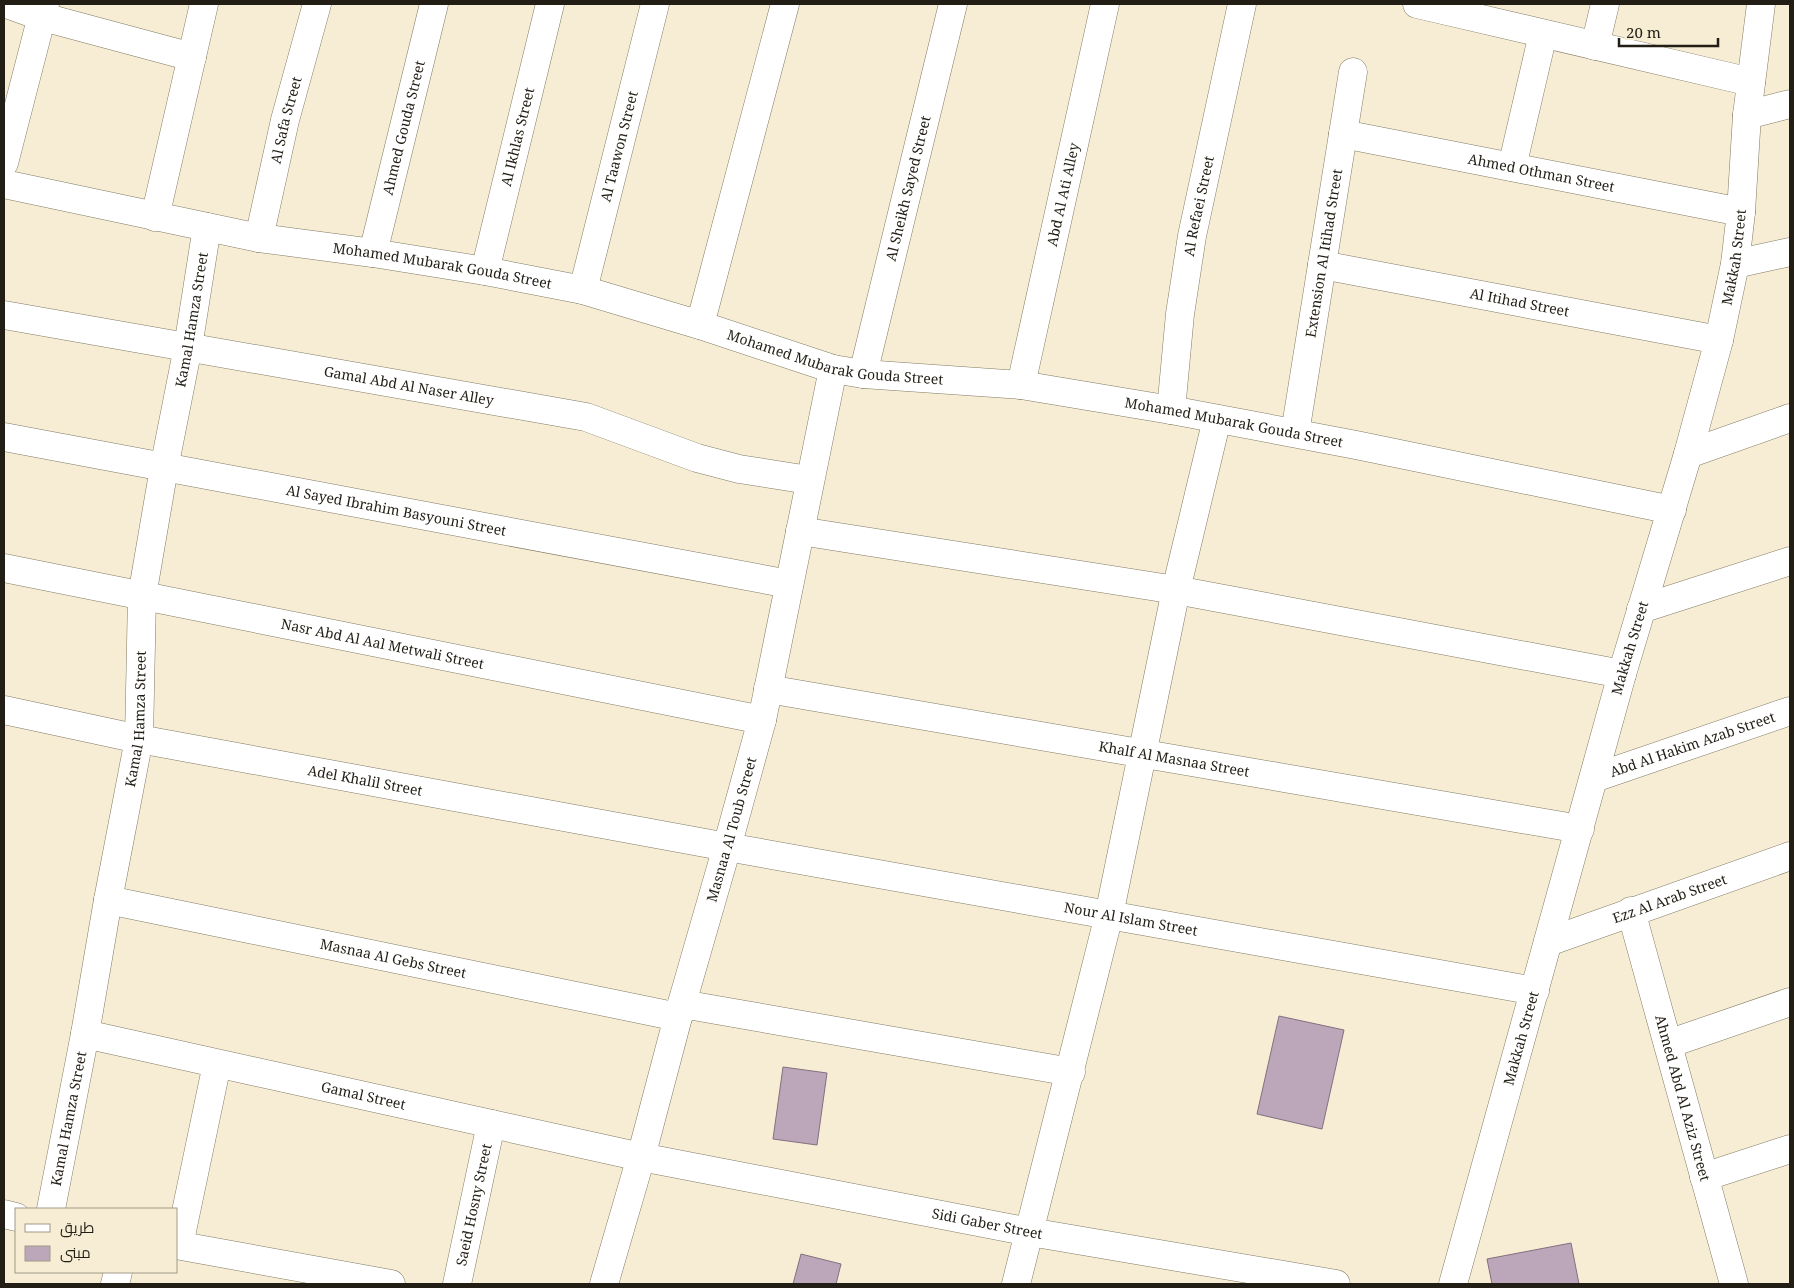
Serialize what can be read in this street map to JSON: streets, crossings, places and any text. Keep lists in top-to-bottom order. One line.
{"streets":{"street":["Al Safa Street","Ahmed Gouda Street","Al Ikhlas Street","Al Taawon Street","Ahmed Othman Street","Al Sheikh Sayed Street","Abd Al Ati Alley","Al Refaei Street","Extension Al Itihad Street","Makkah Street","Mohamed Mubarak Gouda Street","Al Itihad Street","Kamal Hamza Street","Gamal Abd Al Naser Alley","Al Sayed Ibrahim Basyouni Street","Nasr Abd Al Aal Metwali Street","Abd Al Hakim Azab Street","Khalf Al Masnaa Street","Adel Khalil Street","Masnaa Al Toub Street","Ezz Al Arab Street","Nour Al Islam Street","Masnaa Al Gebs Street","Gamal Street","Ahmed Abd Al Aziz Street","Saeid Hosny Street","Sidi Gaber Street"]},"crossings":[["Al Safa Street","Mohamed Mubarak Gouda Street"],["Ahmed Gouda Street","Mohamed Mubarak Gouda Street"],["Al Ikhlas Street","Mohamed Mubarak Gouda Street"],["Al Taawon Street","Mohamed Mubarak Gouda Street"],["Ahmed Othman Street","Extension Al Itihad Street"],["Ahmed Othman Street","Makkah Street"],["Al Sheikh Sayed Street","Mohamed Mubarak Gouda Street"],["Abd Al Ati Alley","Mohamed Mubarak Gouda Street"],["Al Refaei Street","Mohamed Mubarak Gouda Street"],["Extension Al Itihad Street","Mohamed Mubarak Gouda Street"],["Extension Al Itihad Street","Al Itihad Street"],["Makkah Street","Mohamed Mubarak Gouda Street"],["Makkah Street","Al Itihad Street"],["Makkah Street","Abd Al Hakim Azab Street"],["Makkah Street","Khalf Al Masnaa Street"],["Makkah Street","Ezz Al Arab Street"],["Makkah Street","Nour Al Islam Street"],["Mohamed Mubarak Gouda Street","Kamal Hamza Street"],["Mohamed Mubarak Gouda Street","Masnaa Al Toub Street"],["Kamal Hamza Street","Gamal Abd Al Naser Alley"],["Kamal Hamza Street","Al Sayed Ibrahim Basyouni Street"],["Kamal Hamza Street","Nasr Abd Al Aal Metwali Street"],["Kamal Hamza Street","Adel Khalil Street"],["Kamal Hamza Street","Masnaa Al Gebs Street"],["Kamal Hamza Street","Gamal Street"],["Gamal Abd Al Naser Alley","Masnaa Al Toub Street"],["Al Sayed Ibrahim Basyouni Street","Masnaa Al Toub Street"],["Nasr Abd Al Aal Metwali Street","Masnaa Al Toub Street"],["Khalf Al Masnaa Street","Masnaa Al Toub Street"],["Adel Khalil Street","Masnaa Al Toub Street"],["Adel Khalil Street","Nour Al Islam Street"],["Masnaa Al Toub Street","Nour Al Islam Street"],["Masnaa Al Toub Street","Masnaa Al Gebs Street"],["Masnaa Al Toub Street","Gamal Street"],["Masnaa Al Toub Street","Sidi Gaber Street"],["Ezz Al Arab Street","Ahmed Abd Al Aziz Street"],["Gamal Street","Saeid Hosny Street"],["Gamal Street","Sidi Gaber Street"]],"legend":["طريق","مبنى"],"scale_bar":"20 m"}
